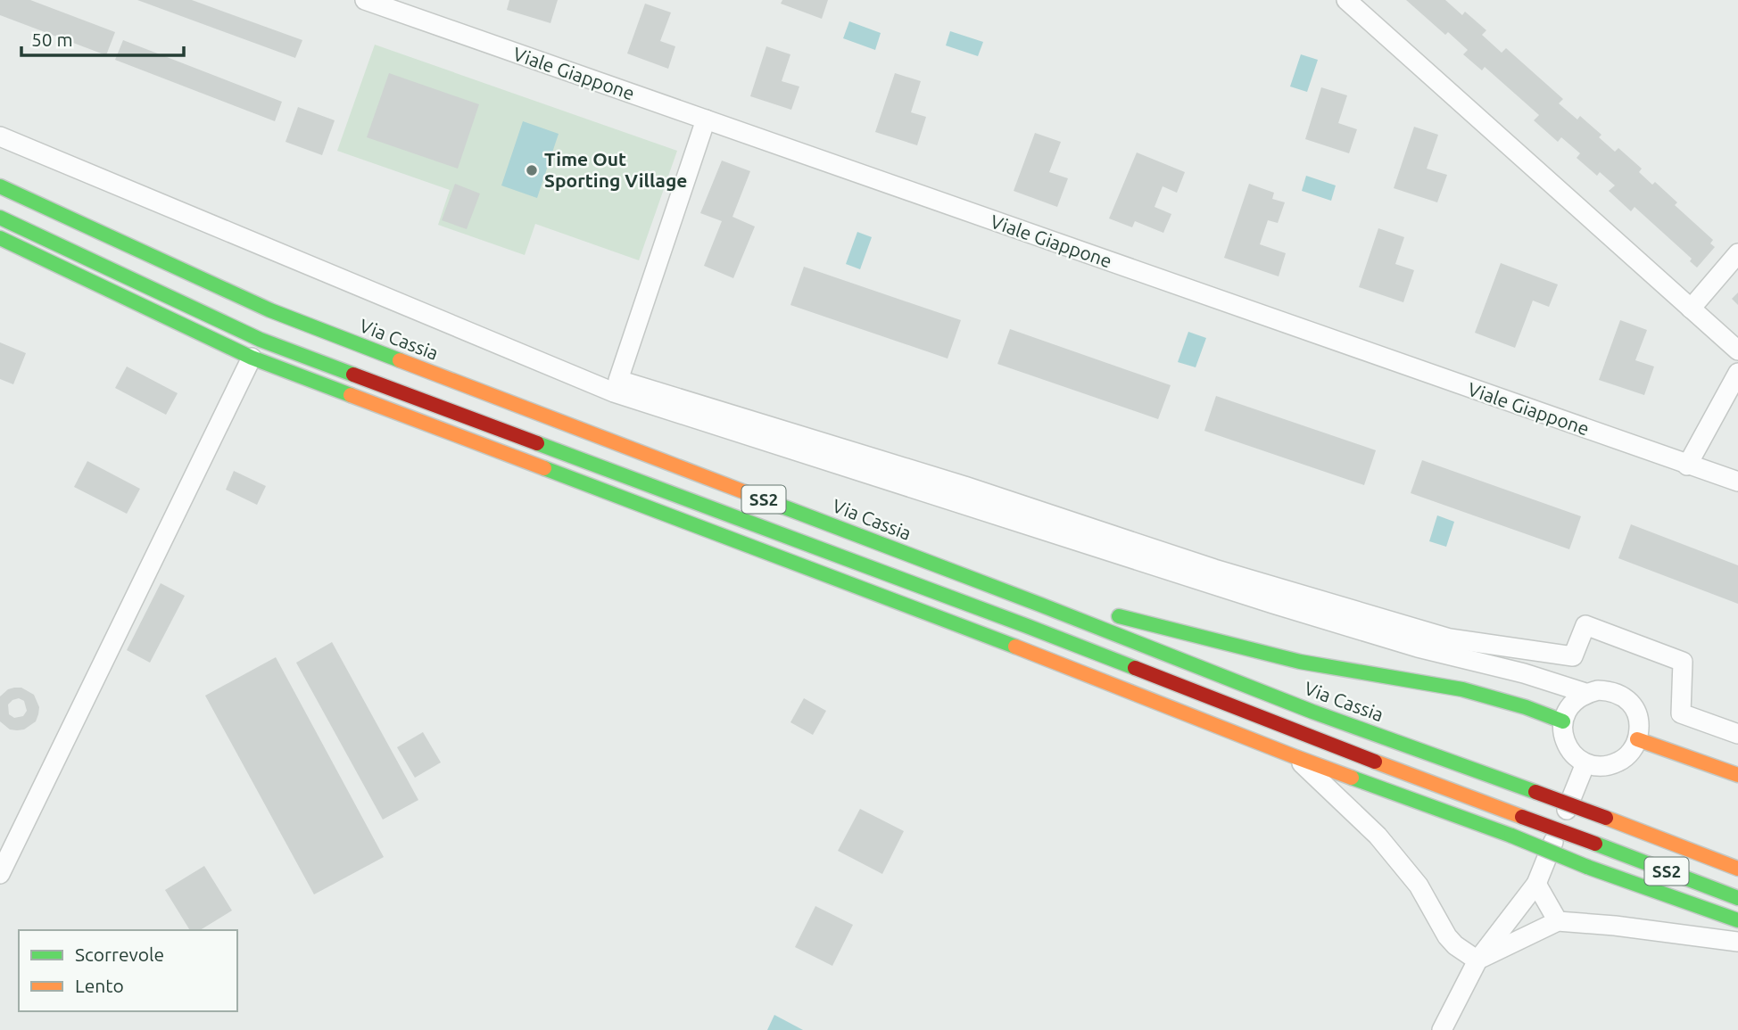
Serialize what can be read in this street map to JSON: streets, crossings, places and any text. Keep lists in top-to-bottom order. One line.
{"streets":{"main road":["Via Cassia","SS2"],"street":["Viale Giappone"]},"places":["Time Out Sporting Village"],"legend":["Scorrevole","Lento"],"scale_bar":"50 m"}
